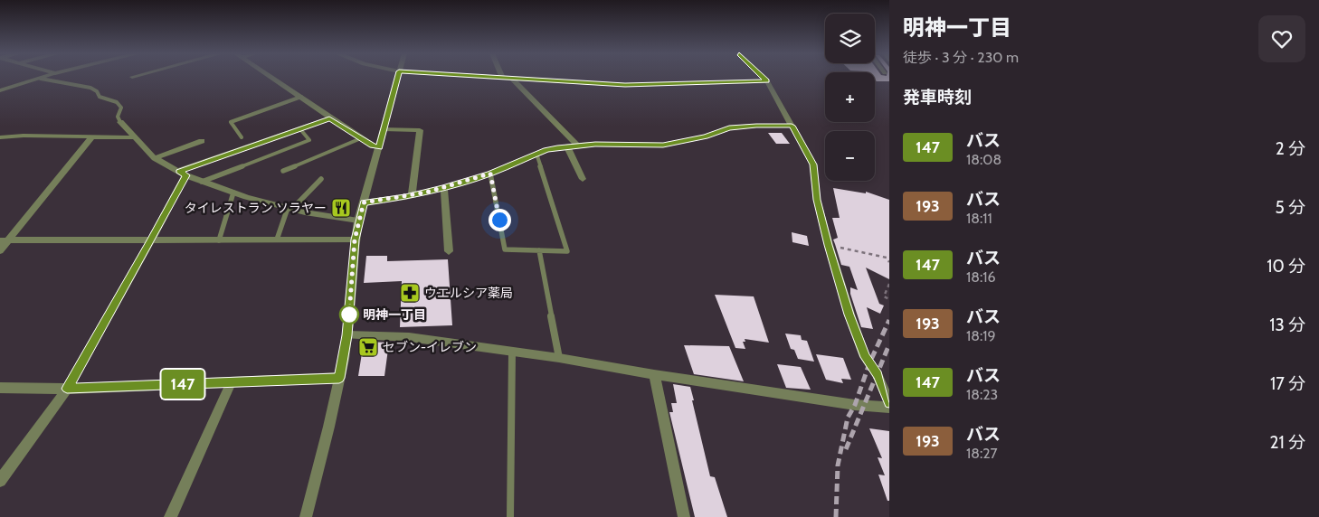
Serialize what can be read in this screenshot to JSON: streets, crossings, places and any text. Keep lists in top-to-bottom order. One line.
{"places":{"restaurant":["タイレストラン ソラヤー"],"pharmacy":["ウエルシア薬局"],"other":["明神一丁目"],"supermarket":["セブン-イレブン"]},"lines":["bus line 147"],"page":{"on_map":"147","heading":[["明神一丁目","徒歩 · 3 分 · 230 m"],"発車時刻"],"map_buttons":["+","−"],"list":[{"mark":"147","name":"バス","note":"18:08","value":"2 分"},{"mark":"193","name":"バス","note":"18:11","value":"5 分"},{"mark":"147","name":"バス","note":"18:16","value":"10 分"},{"mark":"193","name":"バス","note":"18:19","value":"13 分"},{"mark":"147","name":"バス","note":"18:23","value":"17 分"},{"mark":"193","name":"バス","note":"18:27","value":"21 分"}]}}
